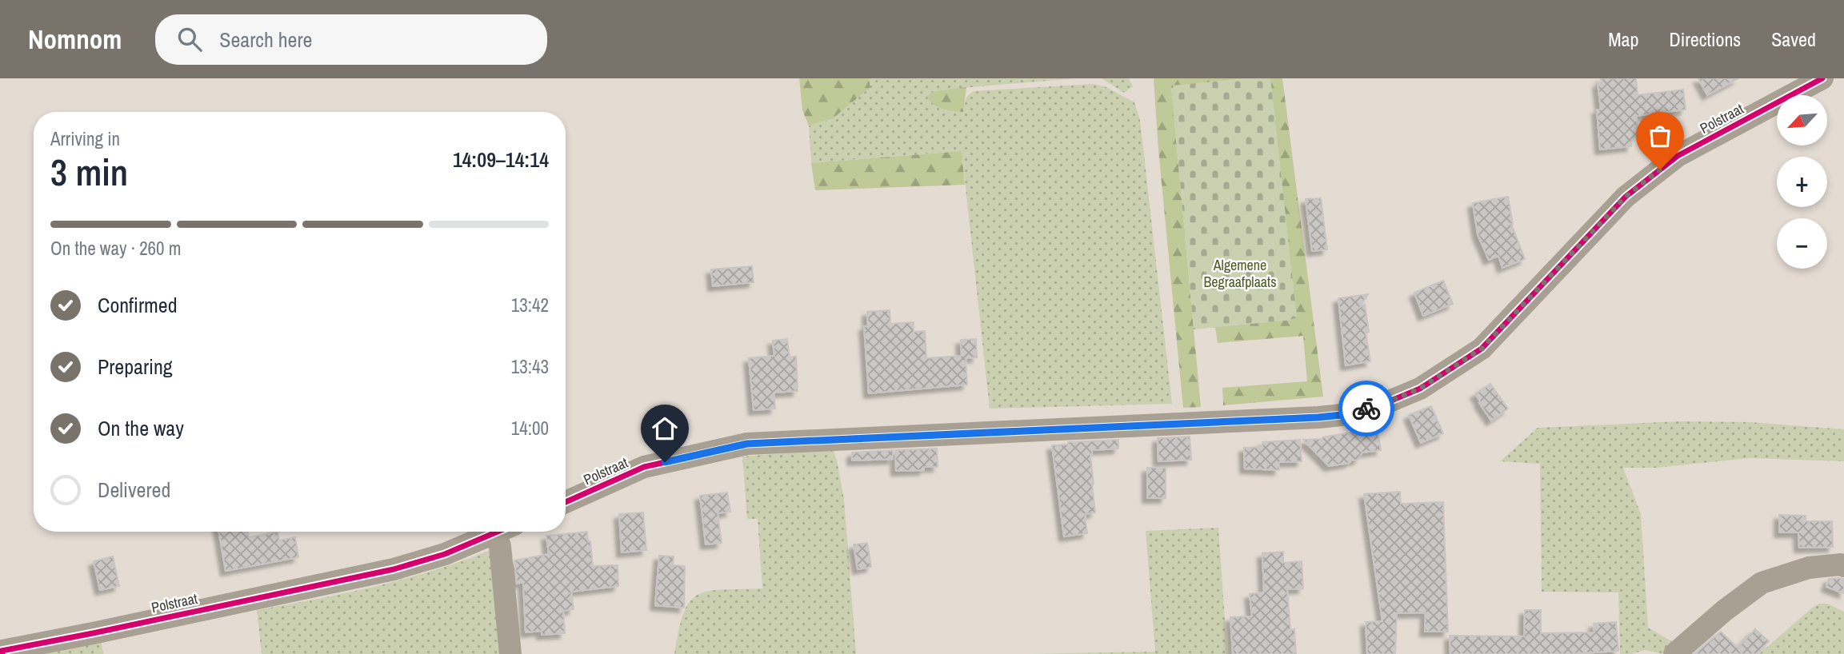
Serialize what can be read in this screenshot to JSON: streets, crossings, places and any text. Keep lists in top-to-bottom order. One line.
{"streets":{"street":["Polstraat"]},"parks":["Algemene Begraafplaats"],"north":"bottom left","page":{"header":"Nomnom","search":"Search here","nav":["Map","Directions","Saved"],"map_buttons":["+","−"],"heading":["3 min","Arriving in","14:09–14:14"],"bar":"On the way · 260 m","list":[["Confirmed","13:42"],["Preparing","13:43"],["On the way","14:00"],"Delivered"]}}
